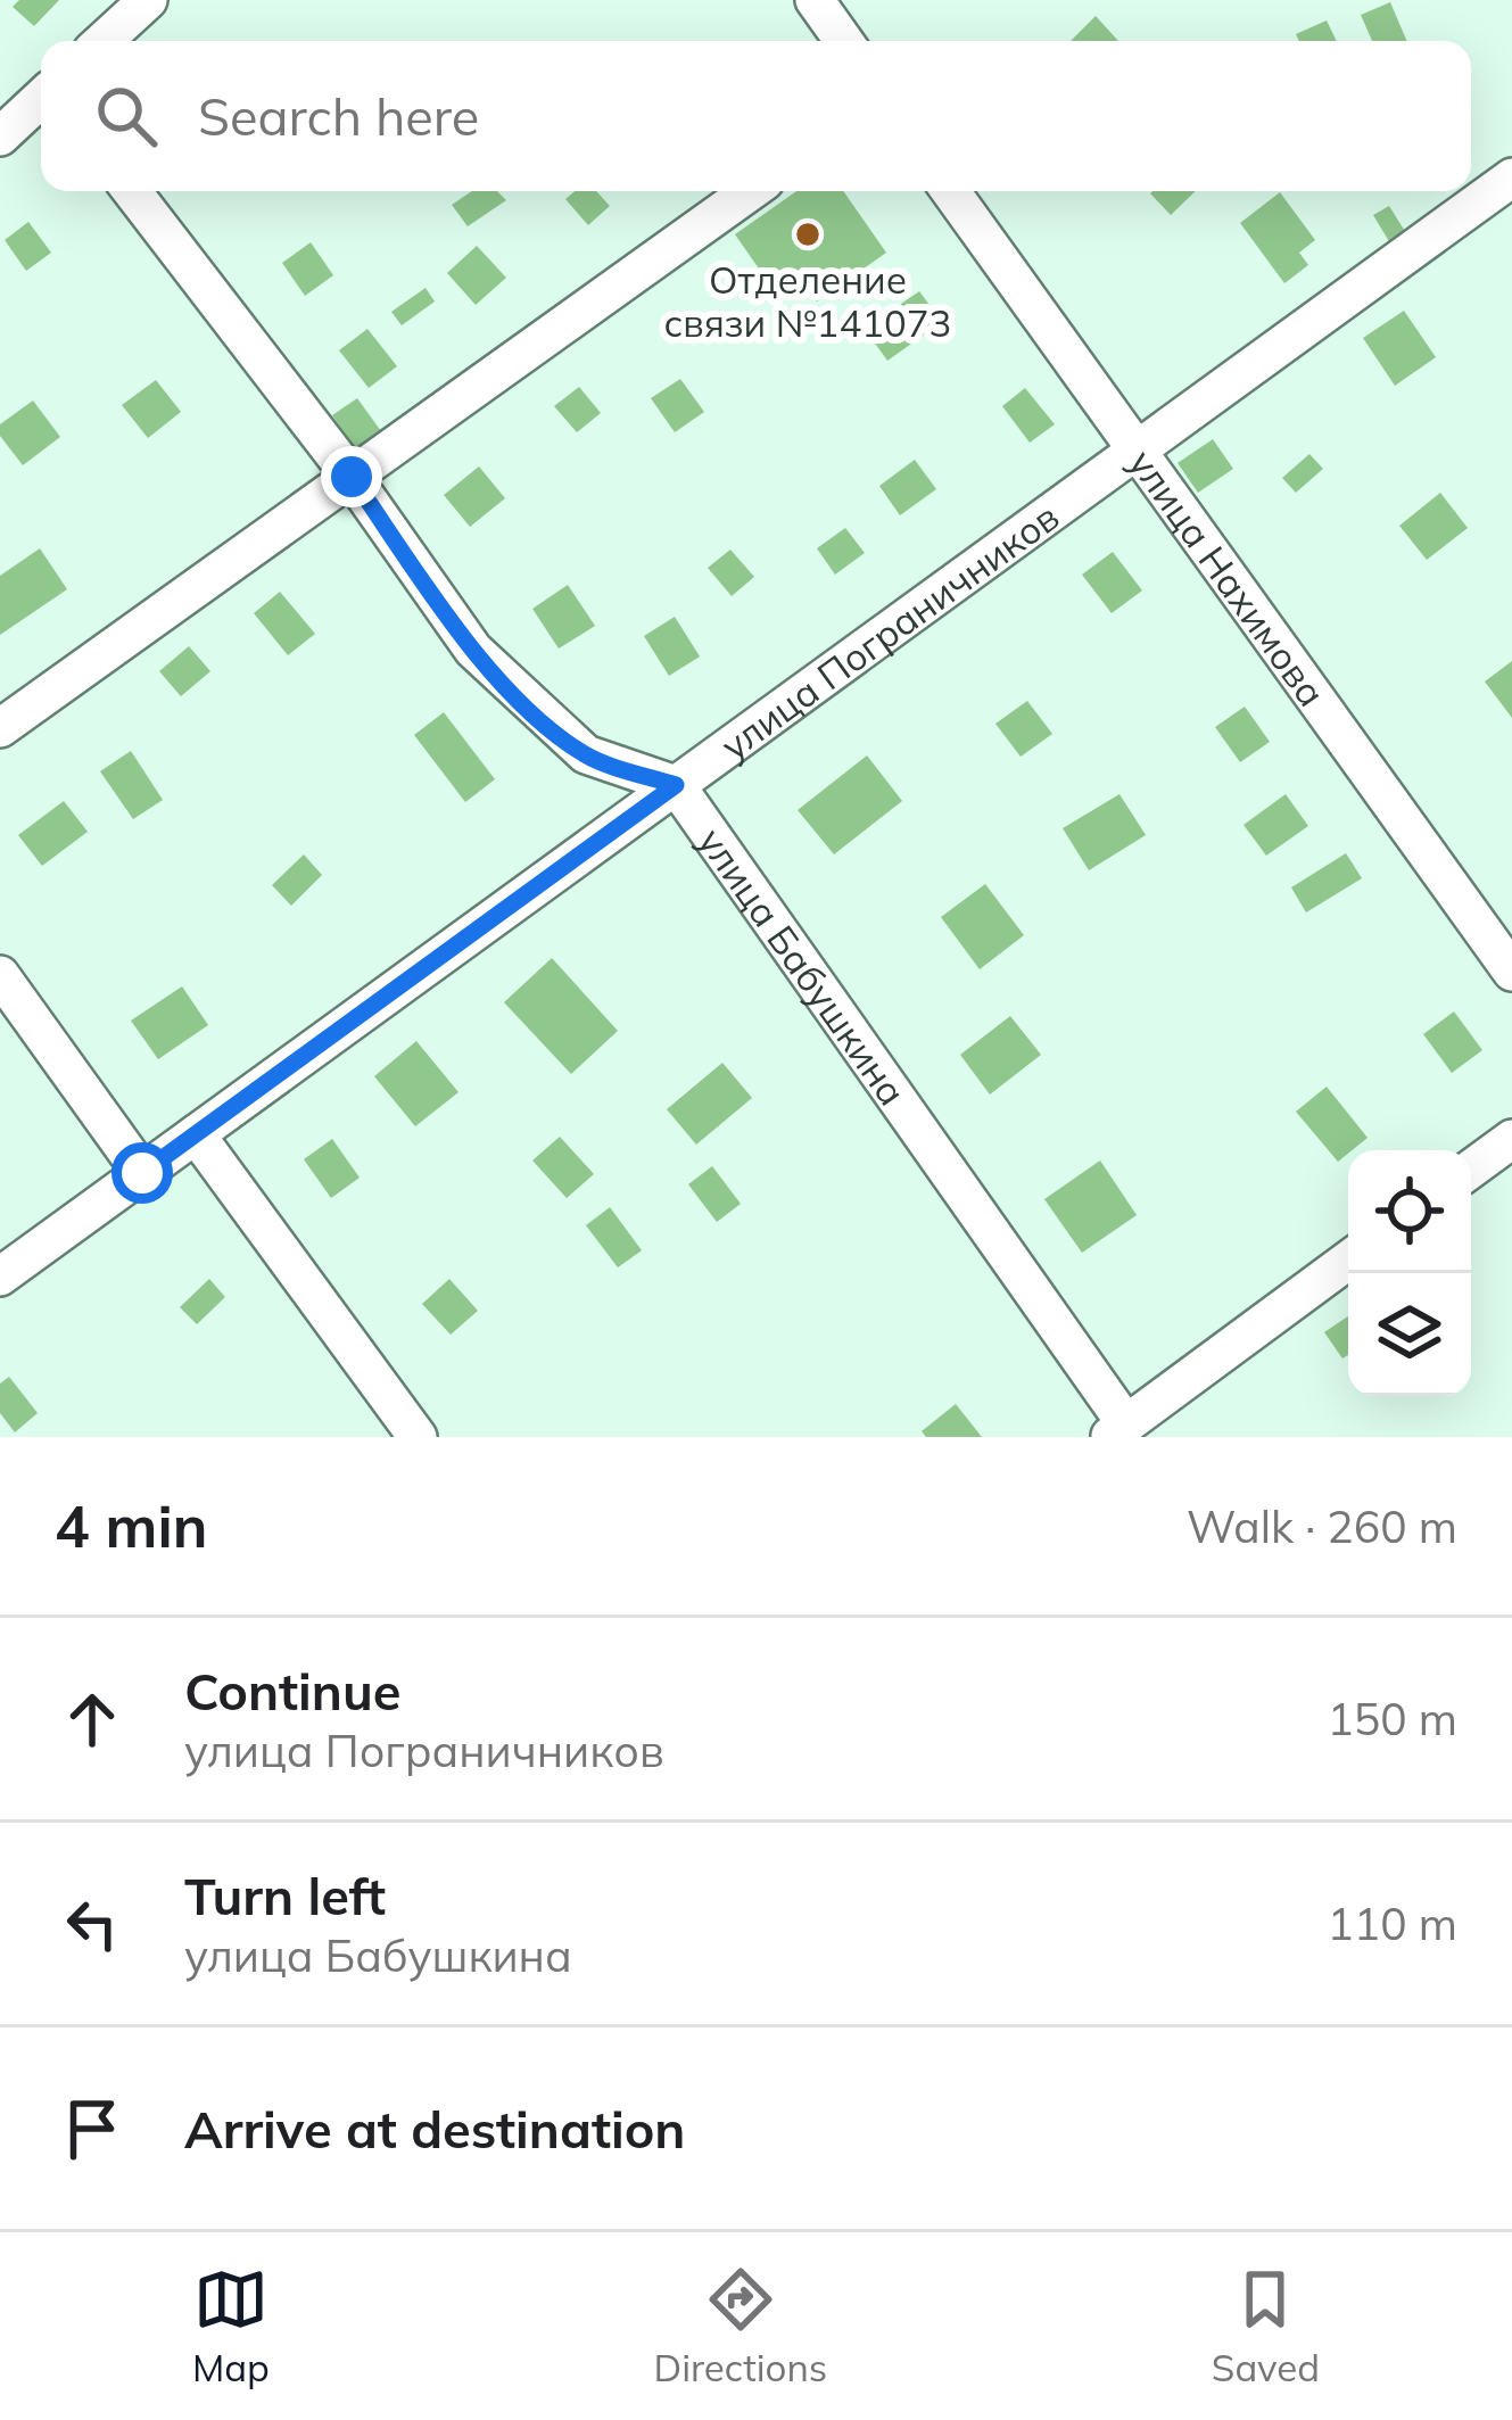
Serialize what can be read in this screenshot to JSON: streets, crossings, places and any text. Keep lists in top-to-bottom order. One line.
{"streets":{"street":["улица Нахимова","улица Пограничников","улица Бабушкина"]},"crossings":[["улица Нахимова","улица Пограничников"],["улица Пограничников","улица Бабушкина"]],"places":["Отделение связи №141073"],"page":{"search":"Search here","heading":["4 min","Walk · 260 m"],"list":[["Continue","улица Пограничников","150 m"],["Turn left","улица Бабушкина","110 m"],"Arrive at destination"],"nav":["Map","Directions","Saved"]}}
